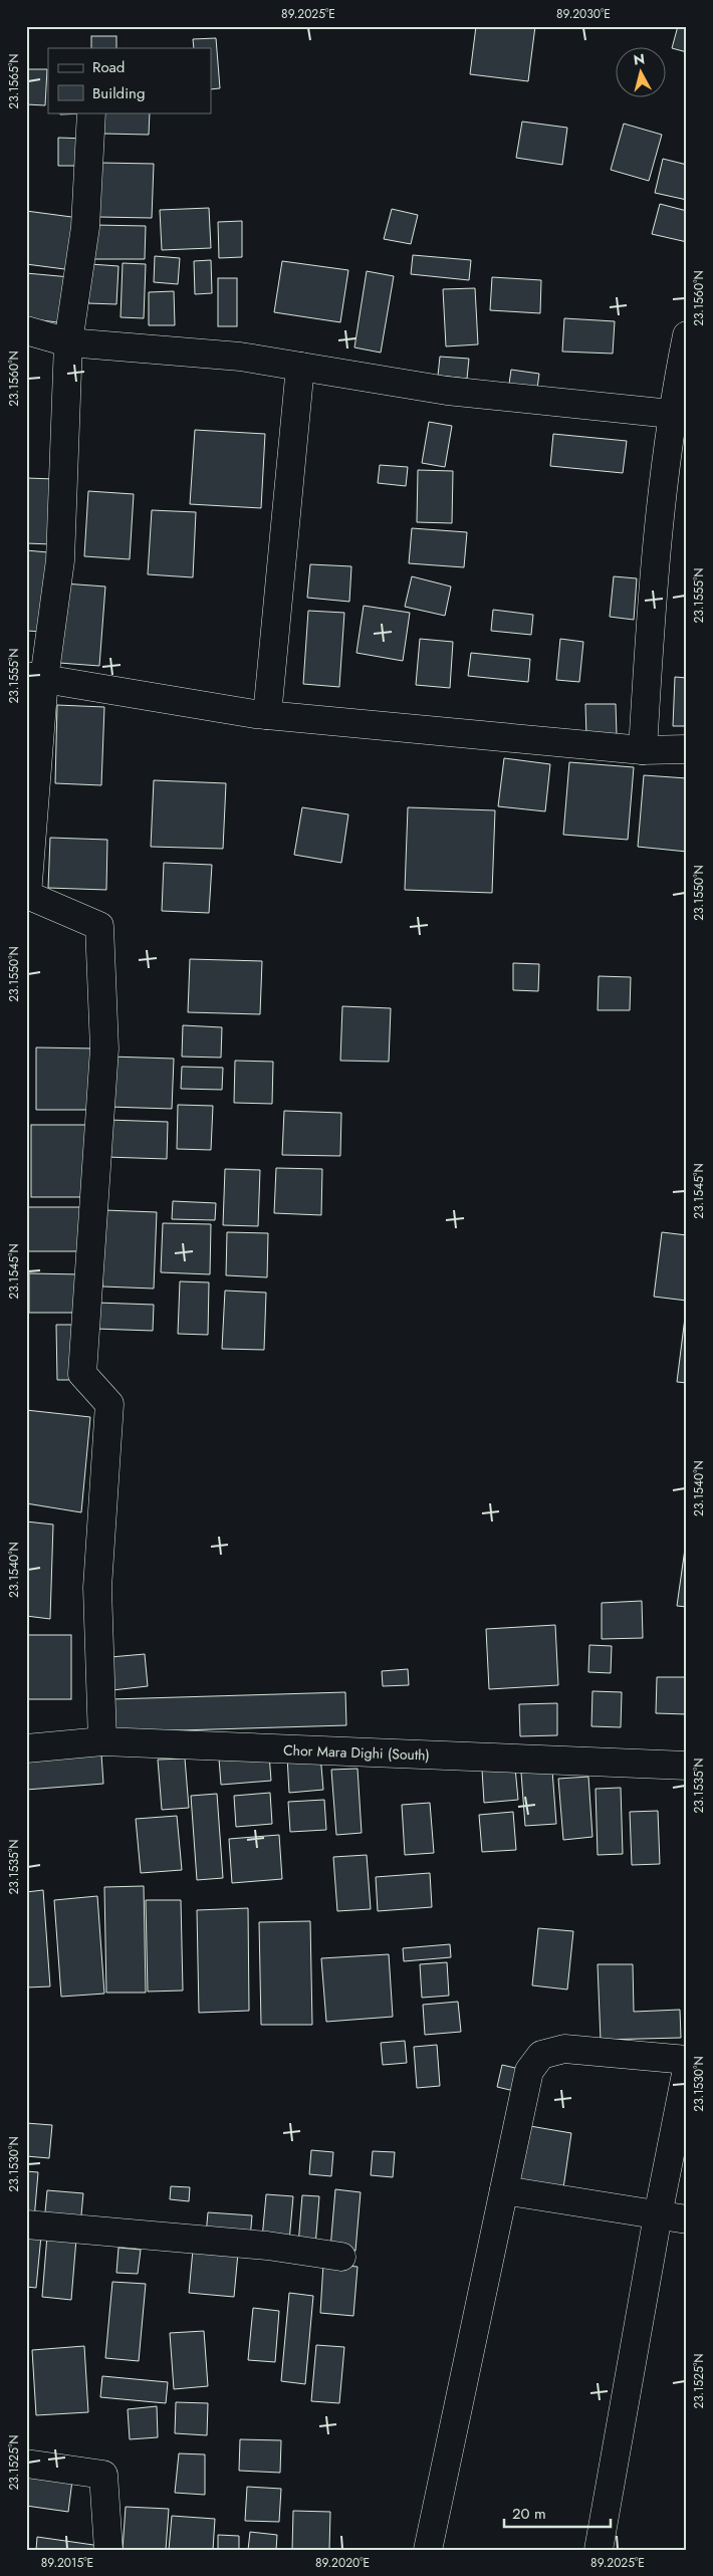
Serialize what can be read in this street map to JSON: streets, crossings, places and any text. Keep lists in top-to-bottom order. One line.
{"streets":{"street":["Chor Mara Dighi (South)"]},"legend":["Road","Building"],"scale_bar":"20 m","north":"top","coordinates":["89.2025°E","89.2030°E","23.1565°N","23.1560°N","23.1555°N","23.1550°N","23.1545°N","23.1540°N","23.1535°N","23.1530°N","23.1525°N","89.2015°E","89.2020°E"]}
